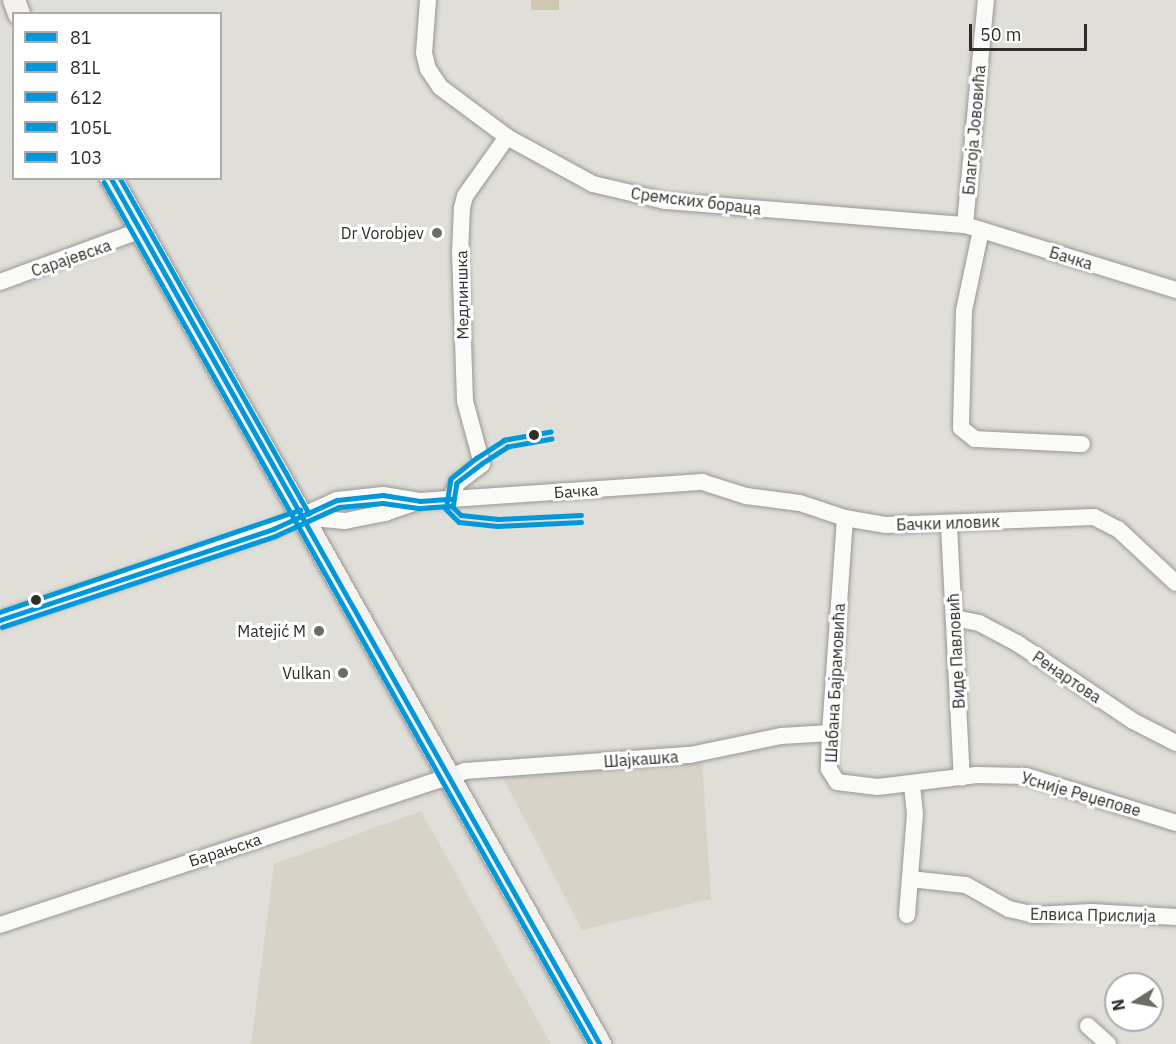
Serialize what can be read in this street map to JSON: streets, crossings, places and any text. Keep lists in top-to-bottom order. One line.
{"streets":{"street":["Благоја Јововића","Сремских бораца","Сарајевска","Бачка","Медлиншка","Бачки иловик","Виде Павловић","Ренартова","Шабана Бајрамовића","Шајкашка","Усније Реџепове","Барањска","Елвиса Прислија"]},"crossings":[["Благоја Јововића","Сремских бораца"],["Благоја Јововића","Бачка"],["Сремских бораца","Бачка"],["Сремских бораца","Медлиншка"],["Бачка","Медлиншка"],["Бачка","Бачки иловик"],["Бачки иловик","Виде Павловић"],["Бачки иловик","Шабана Бајрамовића"],["Виде Павловић","Ренартова"],["Виде Павловић","Усније Реџепове"],["Шабана Бајрамовића","Шајкашка"],["Шабана Бајрамовића","Усније Реџепове"],["Шајкашка","Барањска"]],"places":["Dr Vorobjev","Matejić M","Vulkan"],"lines":["transit line 81","transit line 612","transit line 81L","transit line 103","transit line 105L"],"legend":["81","81L","612","105L","103"],"scale_bar":"50 m","north":"left"}
